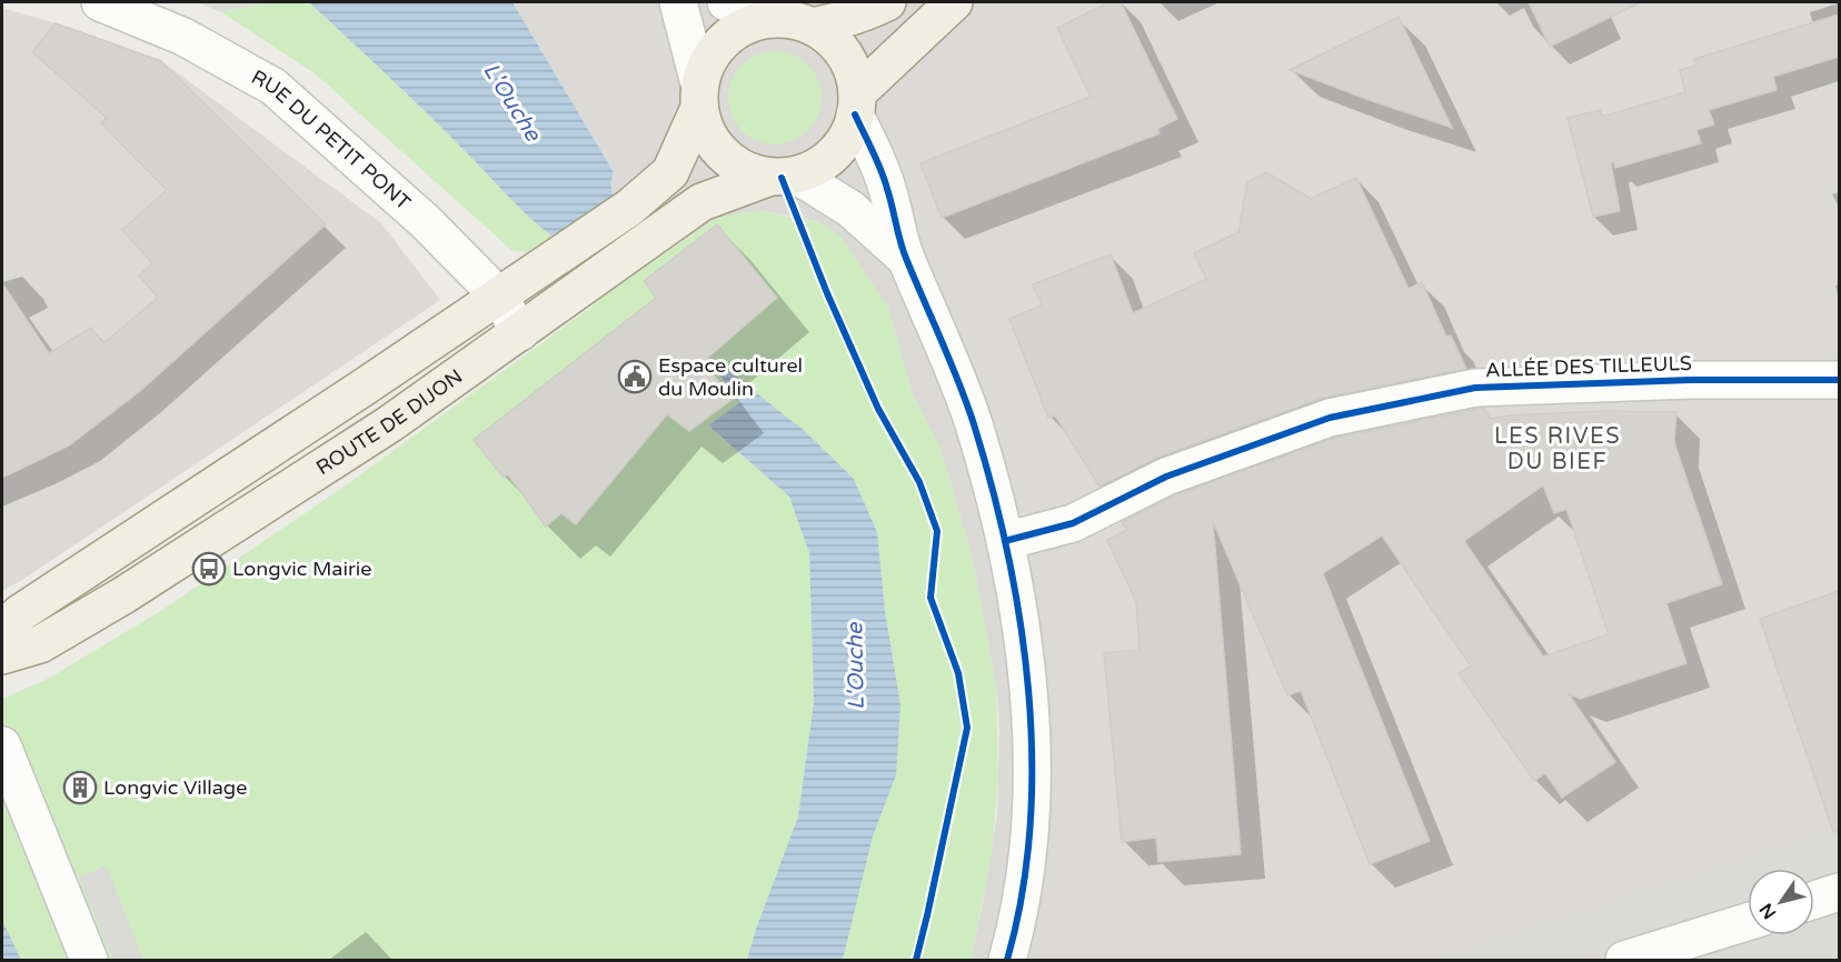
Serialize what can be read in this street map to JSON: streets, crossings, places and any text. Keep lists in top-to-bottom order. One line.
{"streets":{"main road":["ROUTE DE DIJON"],"street":["RUE DU PETIT PONT","ALLÉE DES TILLEULS"]},"crossings":[["RUE DU PETIT PONT","ROUTE DE DIJON"]],"districts":["LES RIVES DU BIEF"],"water":["L'Ouche"],"places":{"public building":["Espace culturel du Moulin"],"bus stop":["Longvic Mairie"],"building":["Longvic Village"]},"north":"bottom left"}
